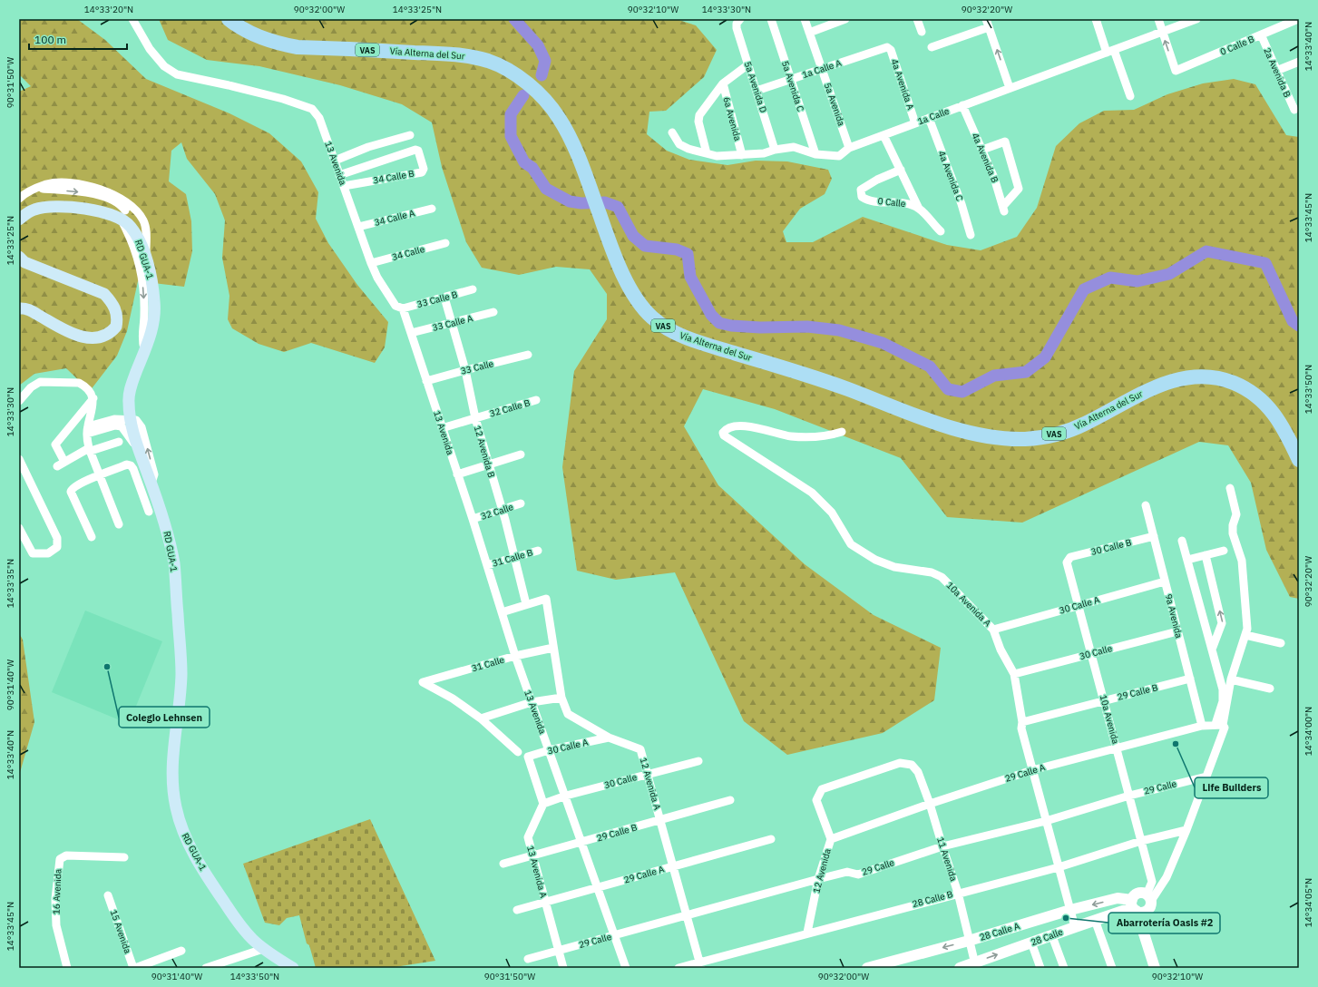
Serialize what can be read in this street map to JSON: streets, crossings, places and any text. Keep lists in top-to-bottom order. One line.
{"streets":{"highway":["VAS","Vía Alterna del Sur"],"main road":["RD GUA-1","28 Calle A","28 Calle"],"street":["0 Calle B","1a Calle A","2a Avenida B","4a Avenida A","5a Avenida C","5a Avenida D","5a Avenida","1a Calle","6a Avenida","4a Avenida B","13 Avenida","4a Avenida C","34 Calle B","0 Calle","34 Calle A","34 Calle","33 Calle B","33 Calle A","33 Calle","32 Calle B","12 Avenida B","32 Calle","30 Calle B","31 Calle B","10a Avenida A","30 Calle A","9a Avenida","30 Calle","31 Calle","29 Calle B","10a Avenida","29 Calle A","12 Avenida A","29 Calle","11 Avenida","12 Avenida","13 Avenida A","16 Avenida","28 Calle B","15 Avenida"]},"crossings":[["0 Calle B","2a Avenida B"],["0 Calle B","1a Calle"],["1a Calle A","4a Avenida A"],["1a Calle A","5a Avenida C"],["1a Calle A","5a Avenida D"],["1a Calle A","5a Avenida"],["4a Avenida A","1a Calle"],["5a Avenida C","1a Calle"],["5a Avenida D","1a Calle"],["5a Avenida","1a Calle"],["1a Calle","6a Avenida"],["1a Calle","4a Avenida B"],["1a Calle","4a Avenida C"],["13 Avenida","34 Calle B"],["13 Avenida","34 Calle A"],["13 Avenida","34 Calle"],["13 Avenida","33 Calle B"],["13 Avenida","33 Calle A"],["13 Avenida","33 Calle"],["13 Avenida","32 Calle B"],["13 Avenida","32 Calle"],["13 Avenida","31 Calle B"],["13 Avenida","30 Calle A"],["13 Avenida","30 Calle"],["13 Avenida","31 Calle"],["13 Avenida","29 Calle B"],["13 Avenida","29 Calle A"],["13 Avenida","29 Calle"],["33 Calle B","12 Avenida B"],["33 Calle A","12 Avenida B"],["33 Calle","12 Avenida B"],["32 Calle B","12 Avenida B"],["12 Avenida B","32 Calle"],["12 Avenida B","31 Calle B"],["12 Avenida B","12 Avenida A"],["30 Calle B","9a Avenida"],["30 Calle B","10a Avenida"],["10a Avenida A","30 Calle A"],["10a Avenida A","30 Calle"],["10a Avenida A","29 Calle B"],["10a Avenida A","29 Calle A"],["10a Avenida A","29 Calle"],["10a Avenida A","28 Calle B"],["10a Avenida A","28 Calle A"],["10a Avenida A","28 Calle"],["30 Calle A","9a Avenida"],["30 Calle A","30 Calle"],["30 Calle A","10a Avenida"],["30 Calle A","12 Avenida A"],["30 Calle A","13 Avenida A"],["9a Avenida","30 Calle"],["9a Avenida","29 Calle B"],["9a Avenida","29 Calle A"],["30 Calle","10a Avenida"],["30 Calle","12 Avenida A"],["30 Calle","13 Avenida A"],["31 Calle","12 Avenida A"],["29 Calle B","10a Avenida"],["29 Calle B","12 Avenida A"],["29 Calle B","13 Avenida A"],["10a Avenida","29 Calle A"],["10a Avenida","29 Calle"],["10a Avenida","28 Calle B"],["29 Calle A","12 Avenida A"],["29 Calle A","11 Avenida"],["29 Calle A","12 Avenida"],["29 Calle A","13 Avenida A"],["12 Avenida A","29 Calle"],["12 Avenida A","28 Calle B"],["29 Calle","11 Avenida"],["29 Calle","12 Avenida"],["29 Calle","13 Avenida A"],["11 Avenida","12 Avenida"],["11 Avenida","28 Calle B"],["11 Avenida","28 Calle A"],["11 Avenida","28 Calle"],["12 Avenida","28 Calle B"],["28 Calle A","28 Calle"]],"one_way":["28 Calle A"],"places":["Colegio Lehnsen","Life Builders","Abarrotería Oasis #2"],"scale_bar":"100 m","coordinates":["14°33'20\"N","90°32'00\"W","14°33'25\"N","90°32'10\"W","14°33'30\"N","90°32'20\"W","14°33'40\"N","90°31'50\"W","14°33'45\"N","14°33'50\"N","14°33'35\"N","90°31'40\"W","14°34'00\"N","14°34'05\"N"]}
